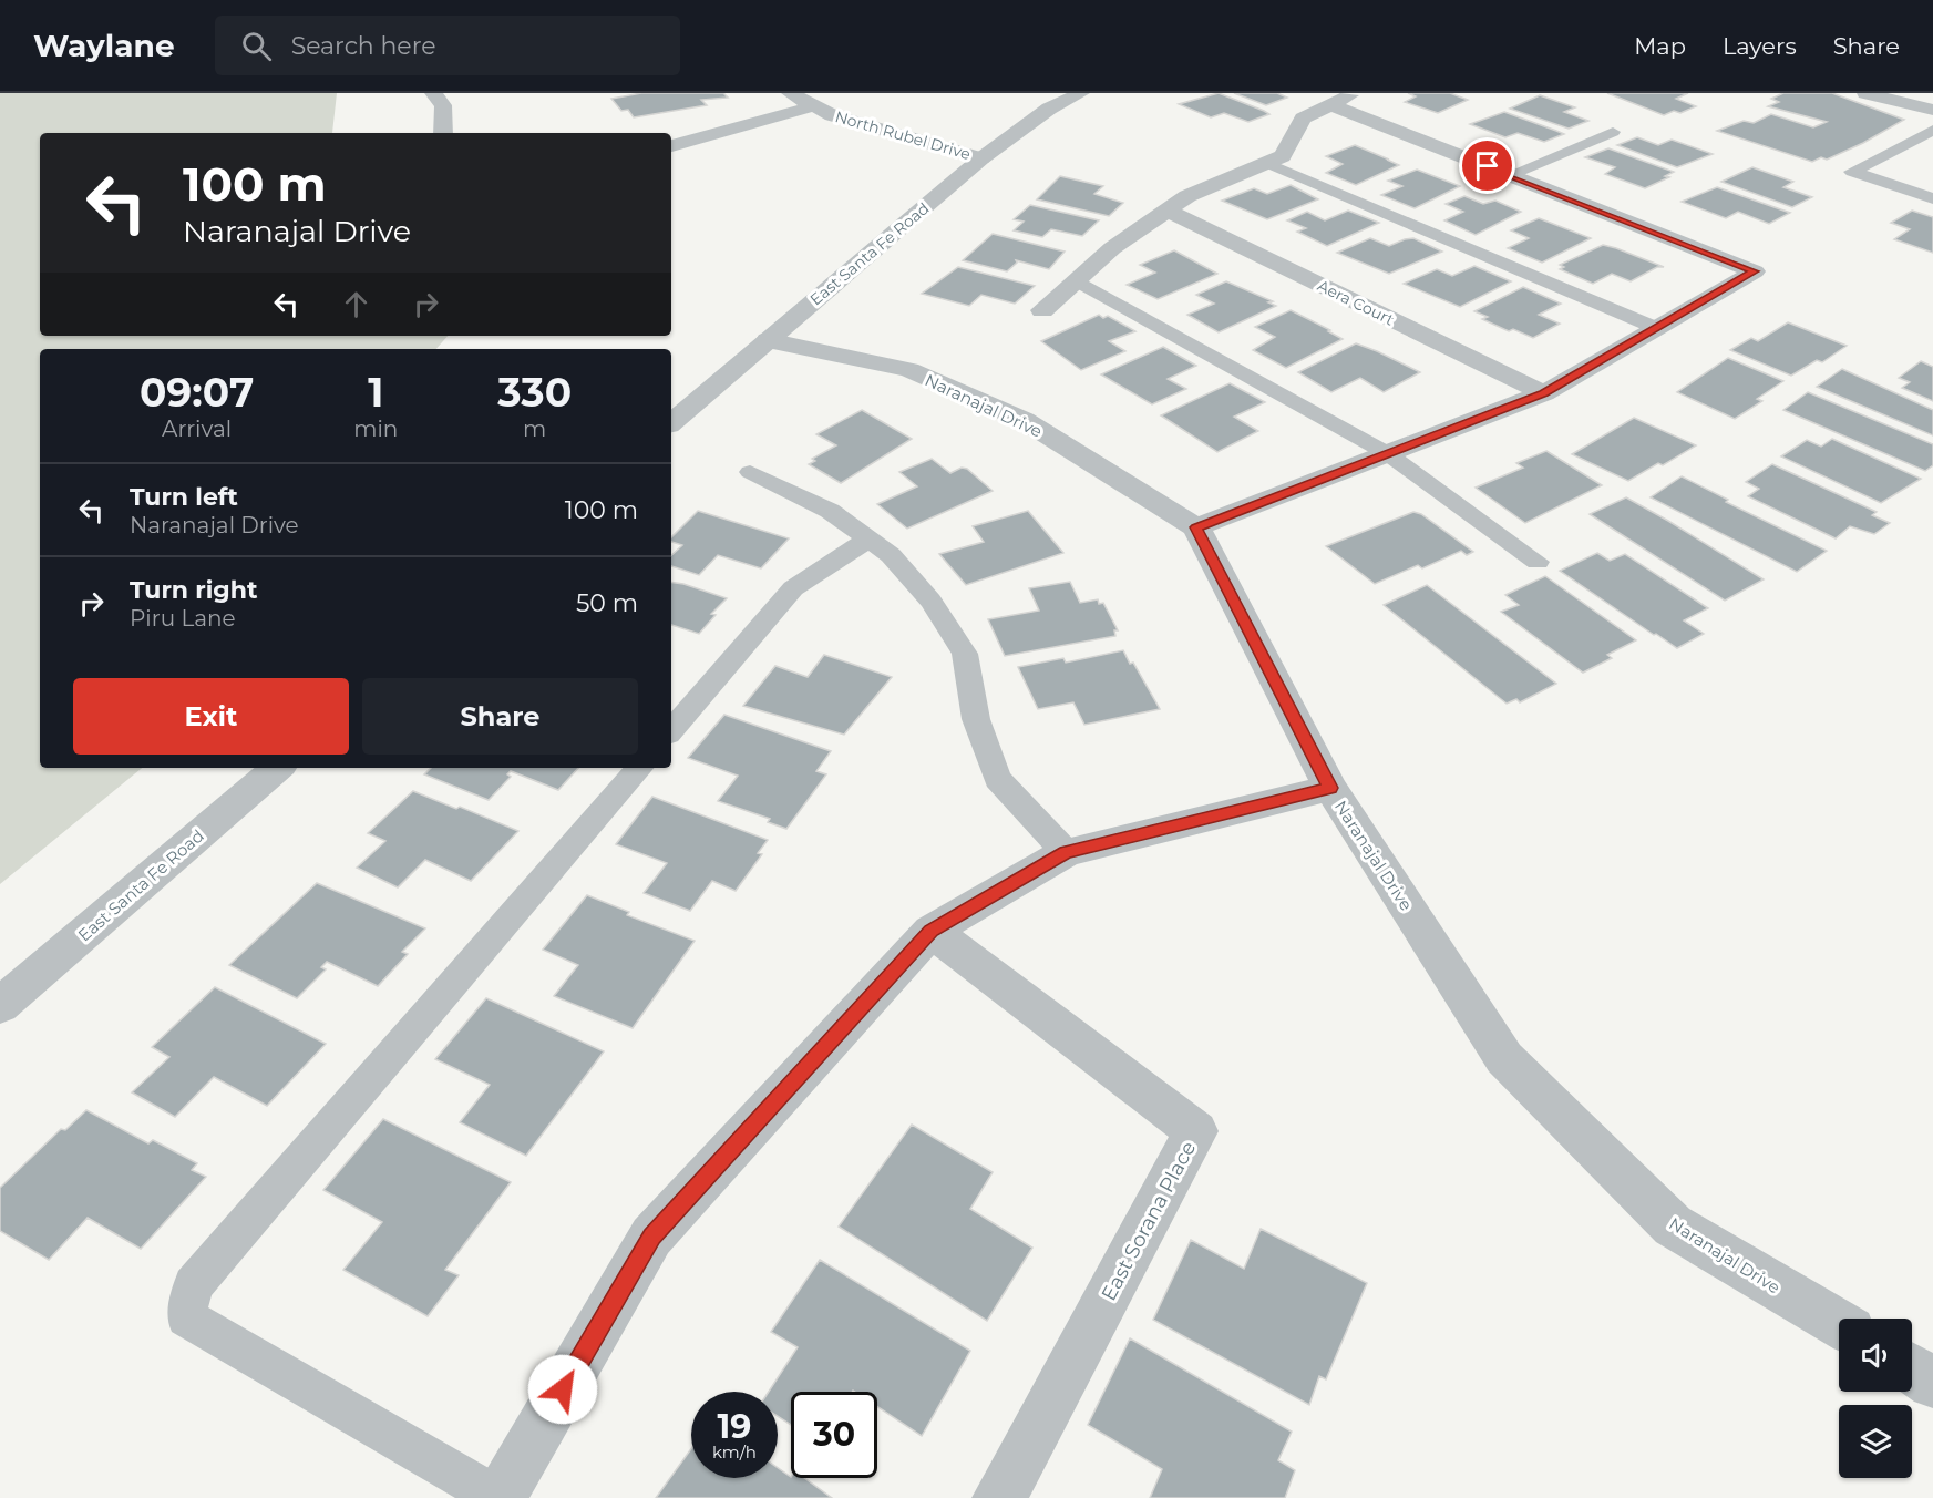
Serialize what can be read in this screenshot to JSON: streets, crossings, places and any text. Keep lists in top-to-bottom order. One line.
{"streets":{"street":["North Rubel Drive","East Santa Fe Road","Aera Court","Naranajal Drive","East Sorana Place"]},"crossings":[["North Rubel Drive","East Santa Fe Road"],["East Santa Fe Road","Naranajal Drive"]],"page":{"header":"Waylane","search":"Search here","nav":["Map","Layers","Share"],"turn":["100 m","Naranajal Drive"],"eta":["09:07","Arrival","1","min","330","m"],"list":[{"name":"Turn left","note":"Naranajal Drive","value":"100 m"},{"name":"Turn right","note":"Piru Lane","value":"50 m"}],"buttons":["Exit","Share"],"speed":"19 km/h","limit":"30"}}
